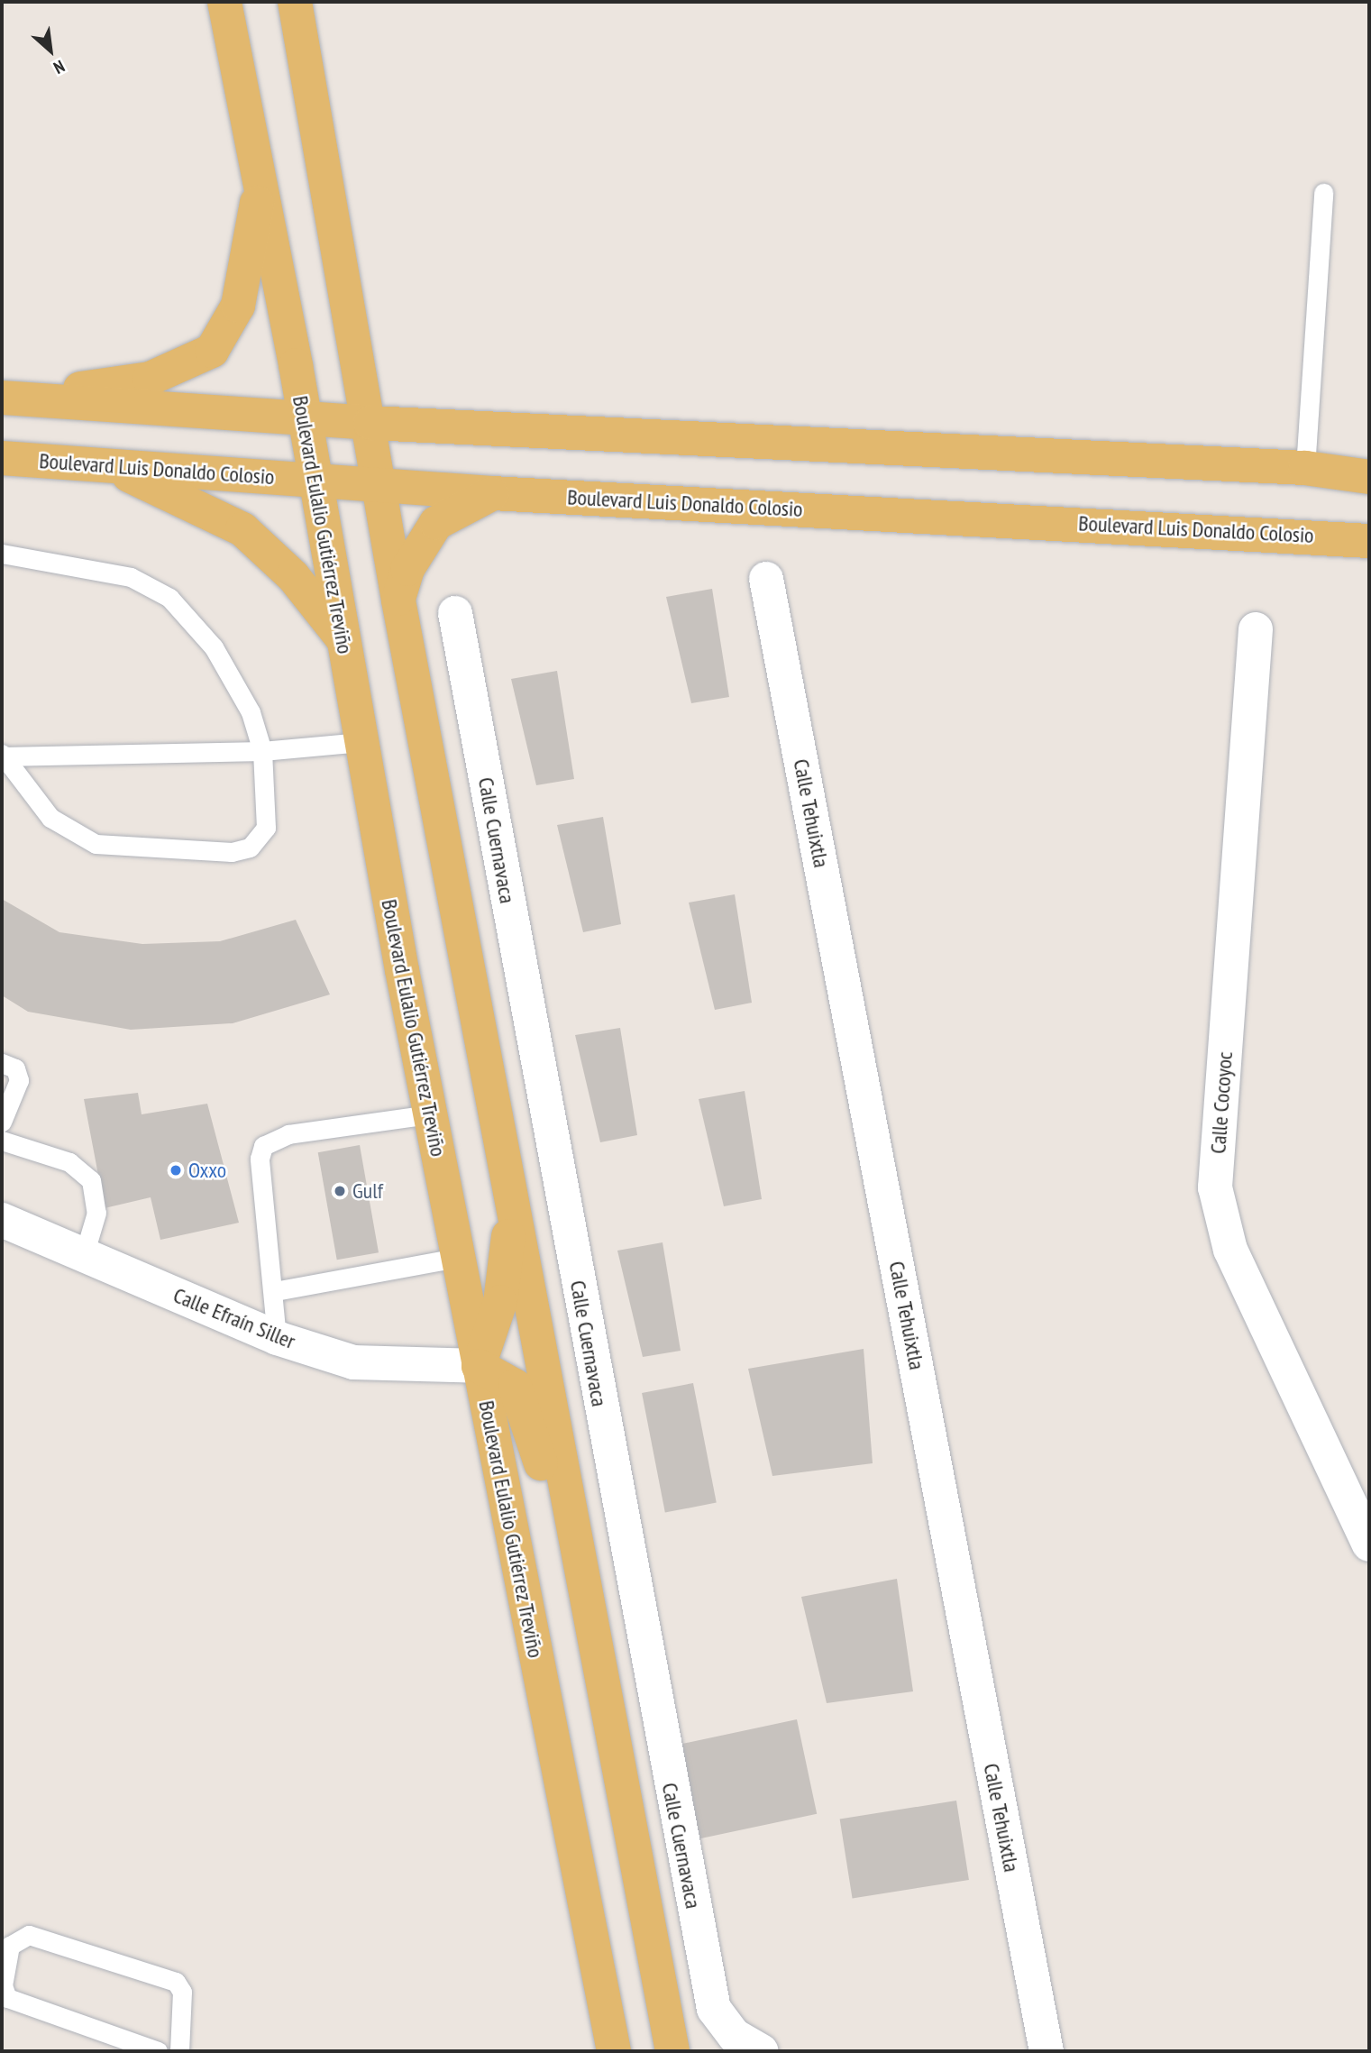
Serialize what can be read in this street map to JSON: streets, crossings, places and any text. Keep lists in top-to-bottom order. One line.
{"streets":{"main road":["Boulevard Luis Donaldo Colosio","Boulevard Eulalio Gutiérrez Treviño"],"street":["Calle Tehuixtla","Calle Cuernavaca","Calle Cocoyoc","Calle Efraín Siller"]},"crossings":[["Boulevard Luis Donaldo Colosio","Boulevard Eulalio Gutiérrez Treviño"],["Boulevard Eulalio Gutiérrez Treviño","Calle Efraín Siller"]],"places":["Oxxo","Gulf"],"north":"bottom right"}
